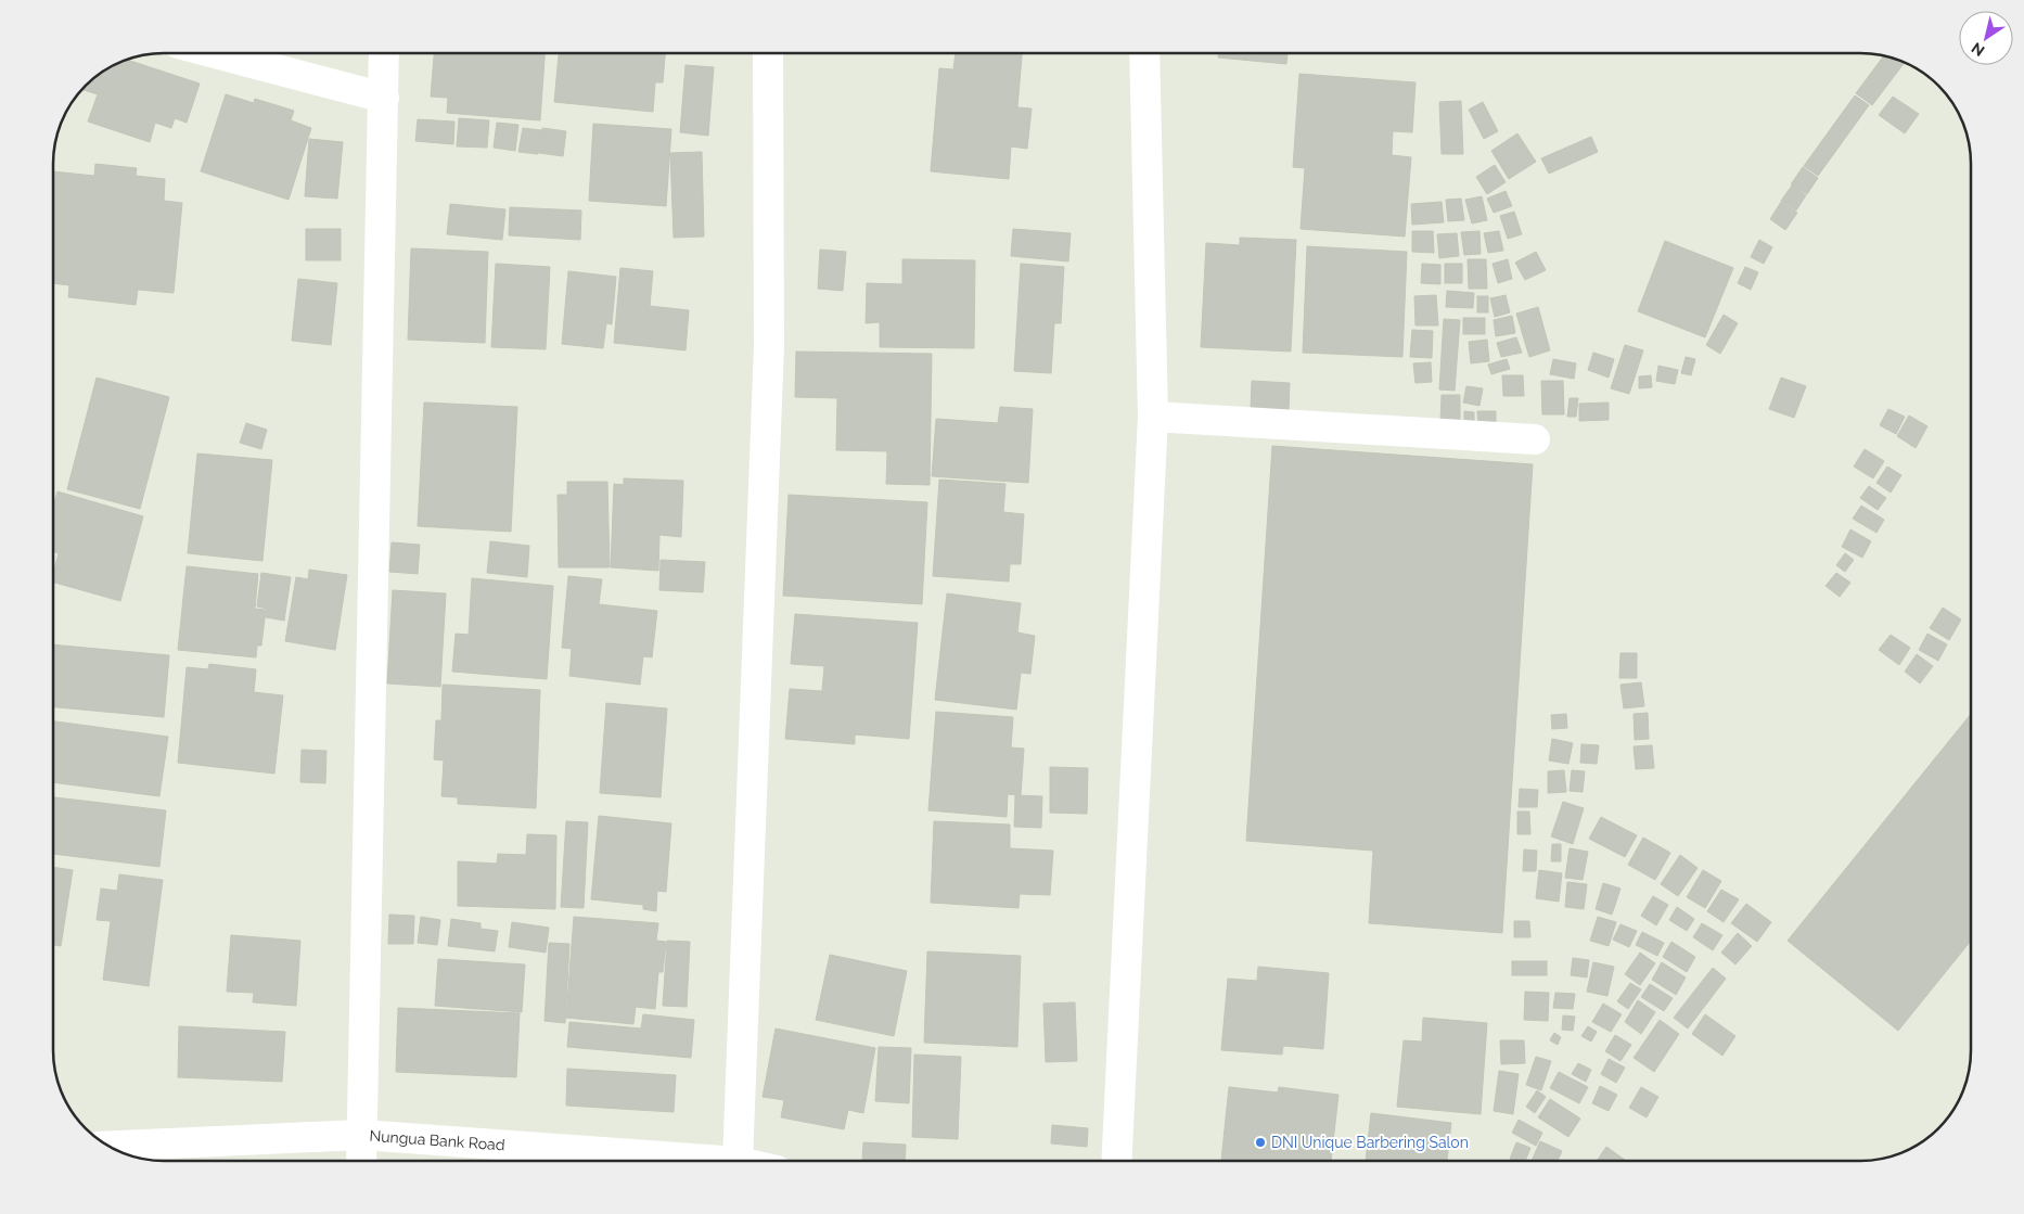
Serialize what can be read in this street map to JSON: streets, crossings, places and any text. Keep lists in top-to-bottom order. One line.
{"streets":{"street":["Nungua Bank Road"]},"places":["DNI Unique Barbering Salon"],"north":"bottom left"}
